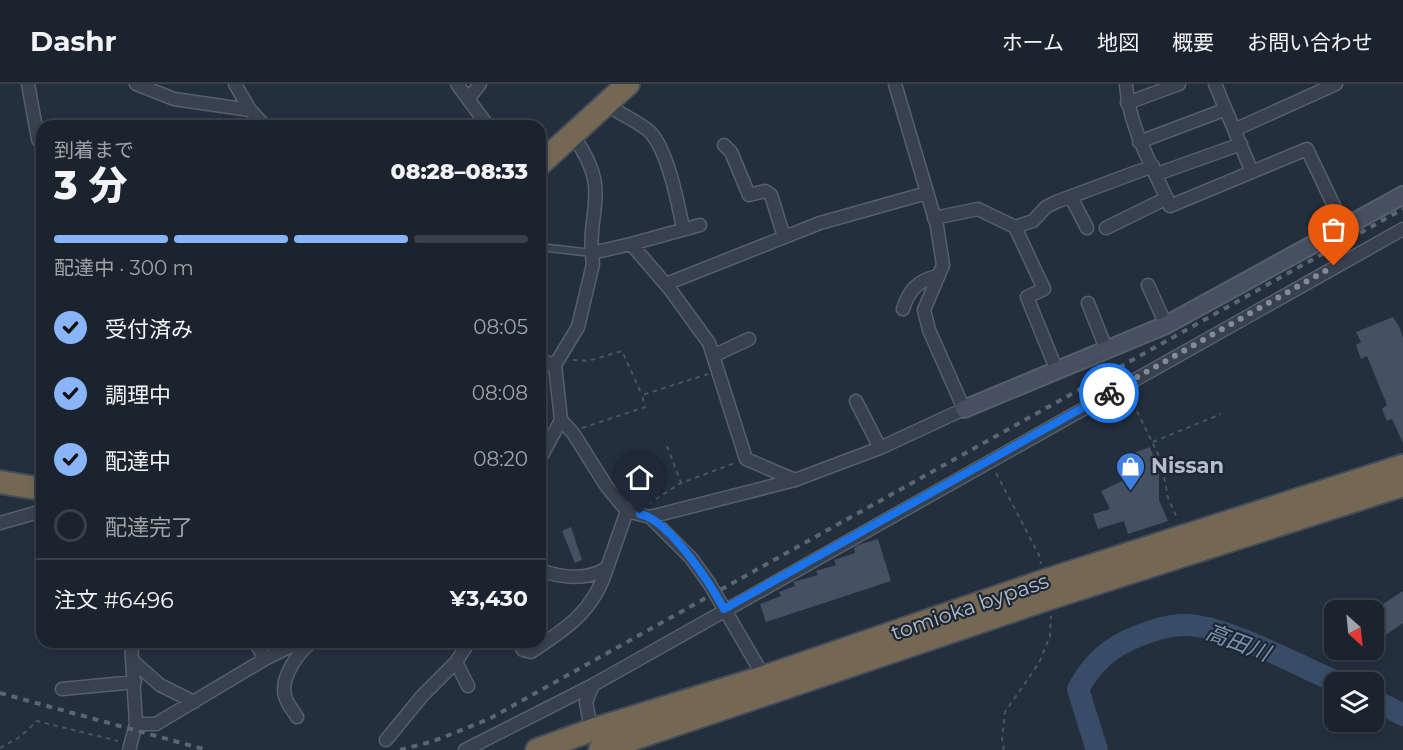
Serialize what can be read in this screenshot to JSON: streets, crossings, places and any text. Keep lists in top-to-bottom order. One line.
{"streets":{"highway":["tomioka bypass"]},"water":["高田川"],"places":{"shop":["Nissan"]},"north":"bottom right","page":{"header":"Dashr","nav":["ホーム","地図","概要","お問い合わせ"],"heading":["3 分","到着まで","08:28–08:33"],"panel":["注文 #6496","¥3,430"],"bar":"配達中 · 300 m","list":[["受付済み","08:05"],["調理中","08:08"],["配達中","08:20"],"配達完了"]}}
